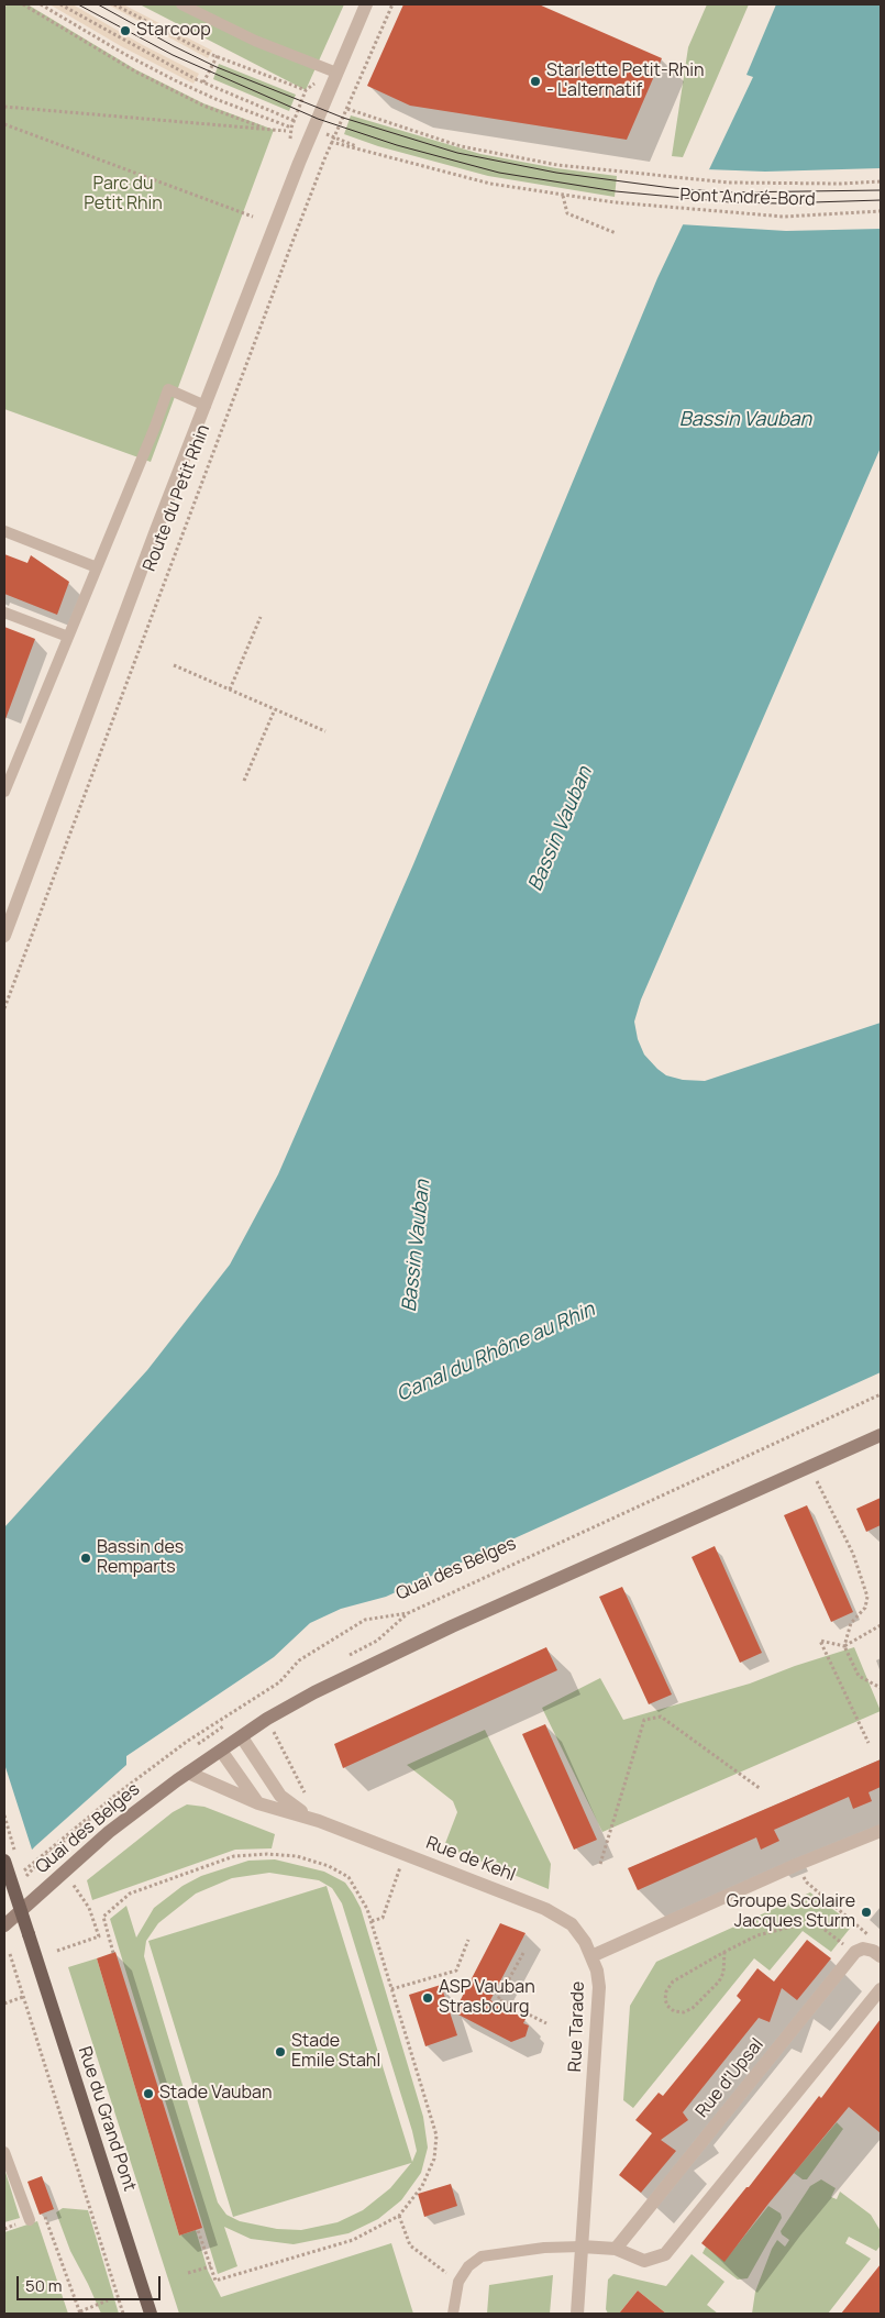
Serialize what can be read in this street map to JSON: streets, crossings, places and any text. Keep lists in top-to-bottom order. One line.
{"streets":{"main road":["Quai des Belges","Rue du Grand Pont"],"street":["Route du Petit Rhin","Rue de Kehl","Rue Tarade","Rue d'Upsal"],"path":["Pont André-Bord"]},"crossings":[["Pont André-Bord","Route du Petit Rhin"],["Quai des Belges","Rue de Kehl"],["Rue de Kehl","Rue Tarade"]],"water":["Bassin Vauban","Canal du Rhône au Rhin"],"parks":["Parc du Petit Rhin"],"places":["Starcoop","Starlette Petit-Rhin - L'alternatif","Bassin des Remparts","Groupe Scolaire Jacques Sturm","ASP Vauban Strasbourg","Stade Emile Stahl","Stade Vauban"],"scale_bar":"50 m"}
